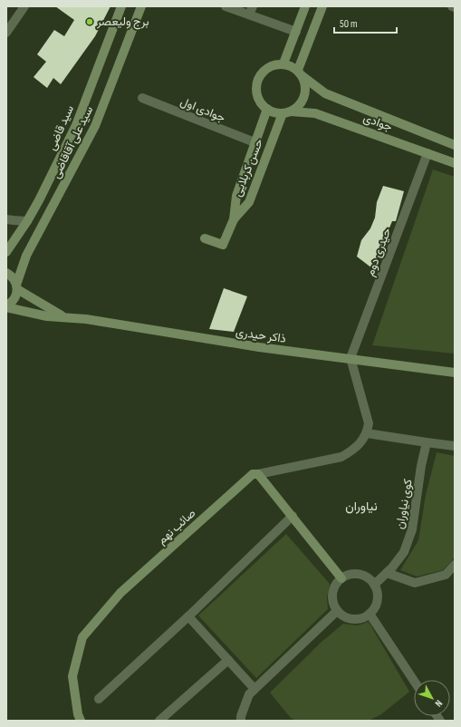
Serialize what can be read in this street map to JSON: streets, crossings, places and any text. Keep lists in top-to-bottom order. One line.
{"streets":{"street":["جوادی اول","جوادی","سید قاضی","سید علی آقاقاضی","حسن کربلایی","حیدری دوم","ذاکر حیدری","کوی نیاوران","صائب نهم"]},"crossings":[["جوادی اول","حسن کربلایی"],["جوادی","حسن کربلایی"],["جوادی","حیدری دوم"],["سید علی آقاقاضی","ذاکر حیدری"],["حیدری دوم","ذاکر حیدری"]],"districts":["نیاوران"],"places":["برج ولیعصر"],"scale_bar":"50 m","north":"bottom right"}
